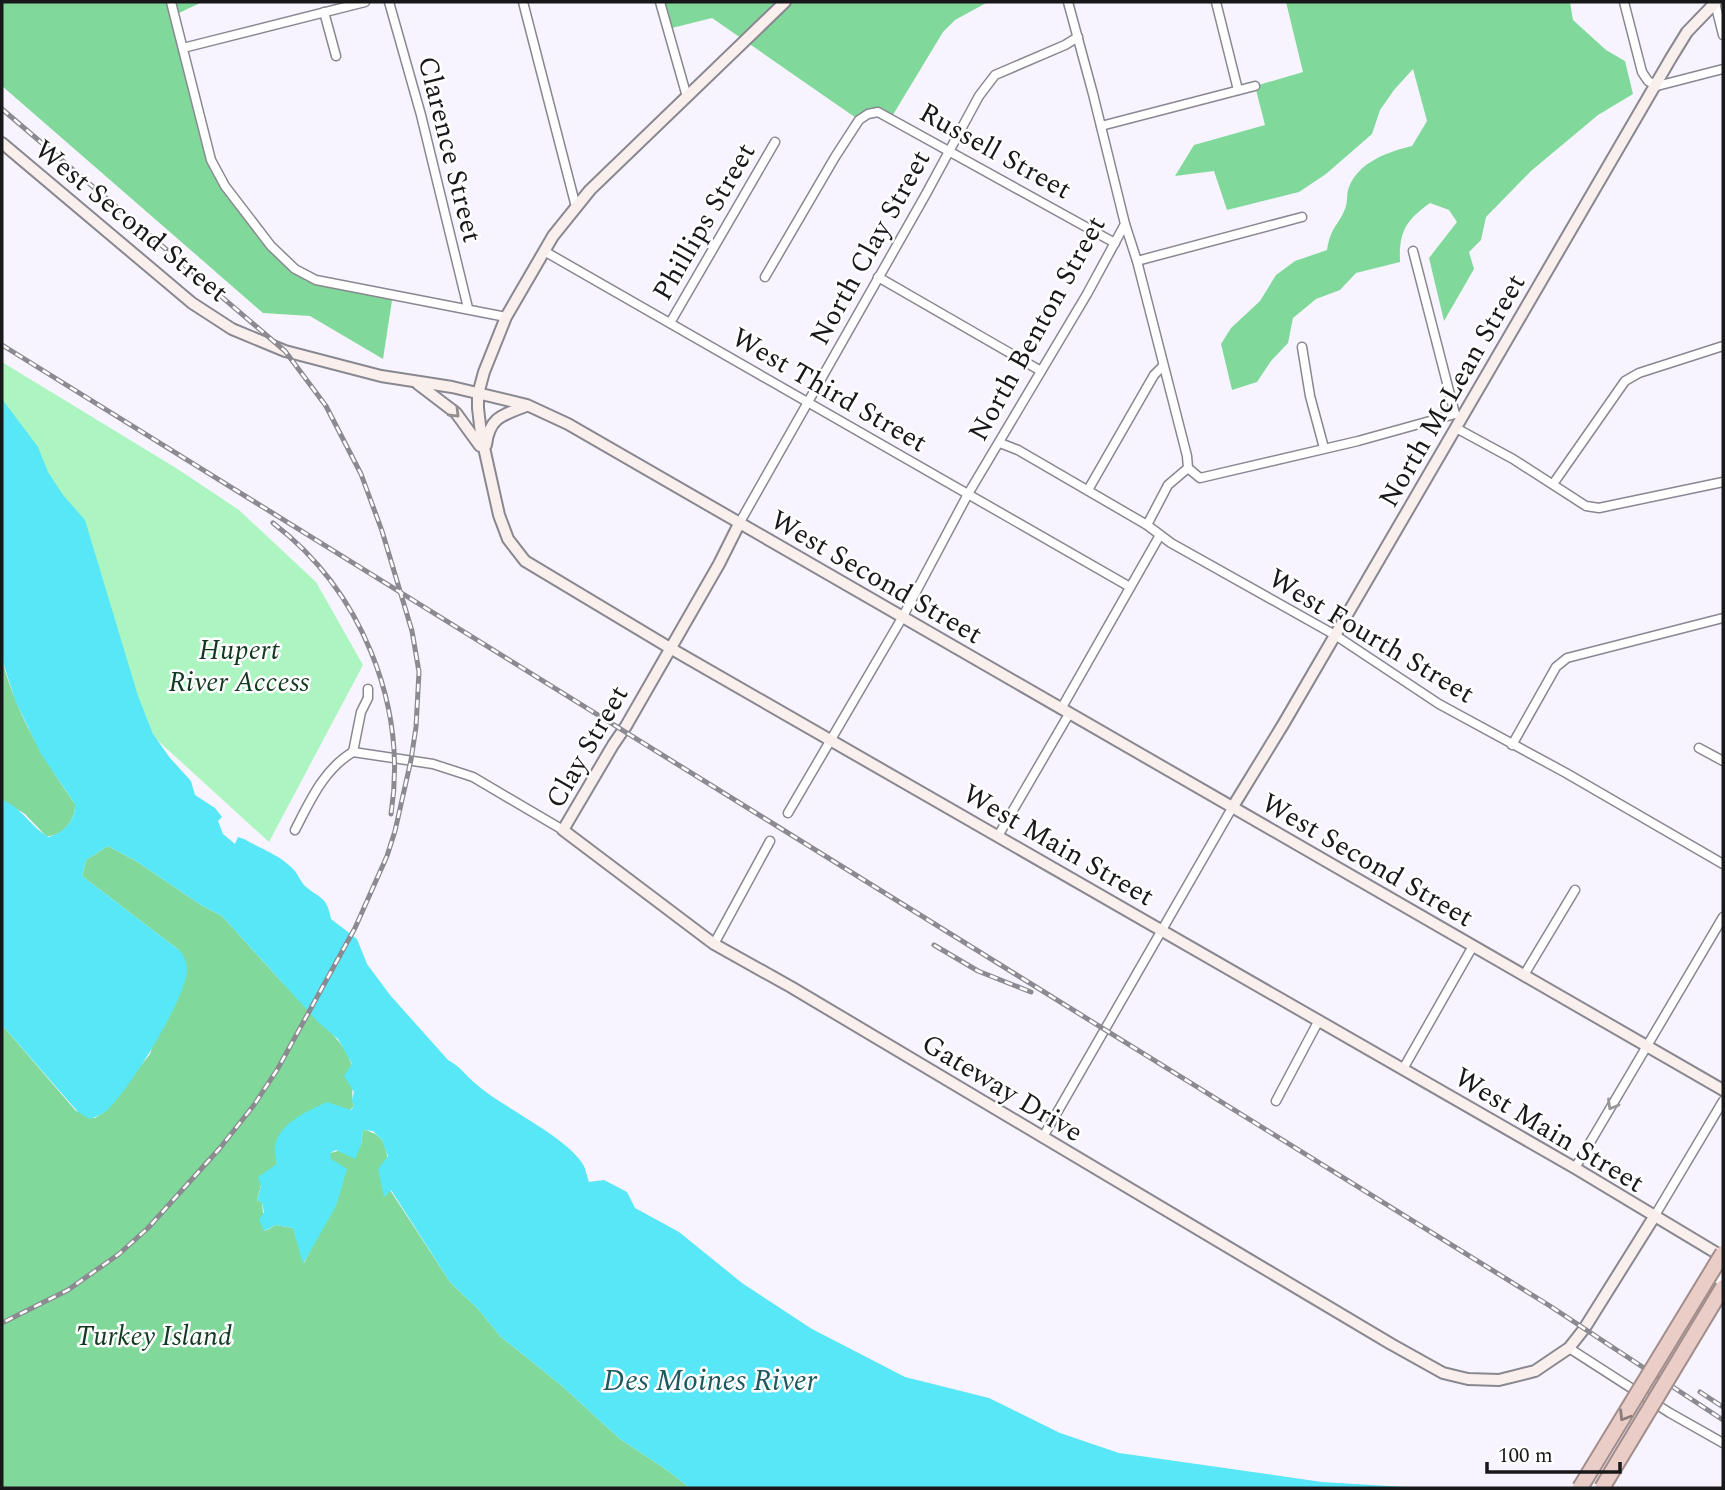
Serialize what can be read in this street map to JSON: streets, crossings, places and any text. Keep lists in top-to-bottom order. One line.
{"streets":{"main road":["West Second Street","North McLean Street","Clay Street","West Main Street","Gateway Drive"],"street":["Clarence Street","Russell Street","Phillips Street","North Clay Street","North Benton Street","West Third Street","West Fourth Street"]},"crossings":[["Russell Street","North Clay Street"],["Russell Street","North Benton Street"],["West Second Street","North Clay Street"],["West Second Street","North Benton Street"],["West Second Street","North McLean Street"],["West Second Street","Clay Street"],["West Second Street","West Main Street"],["Phillips Street","West Third Street"],["North Clay Street","North Benton Street"],["North Clay Street","West Third Street"],["North Clay Street","Clay Street"],["North Benton Street","West Third Street"],["North Benton Street","West Fourth Street"],["North Benton Street","West Main Street"],["North McLean Street","West Fourth Street"],["Clay Street","West Main Street"],["Clay Street","Gateway Drive"],["West Main Street","Gateway Drive"]],"water":["Des Moines River"],"parks":["Hupert River Access","Turkey Island"],"scale_bar":"100 m"}
